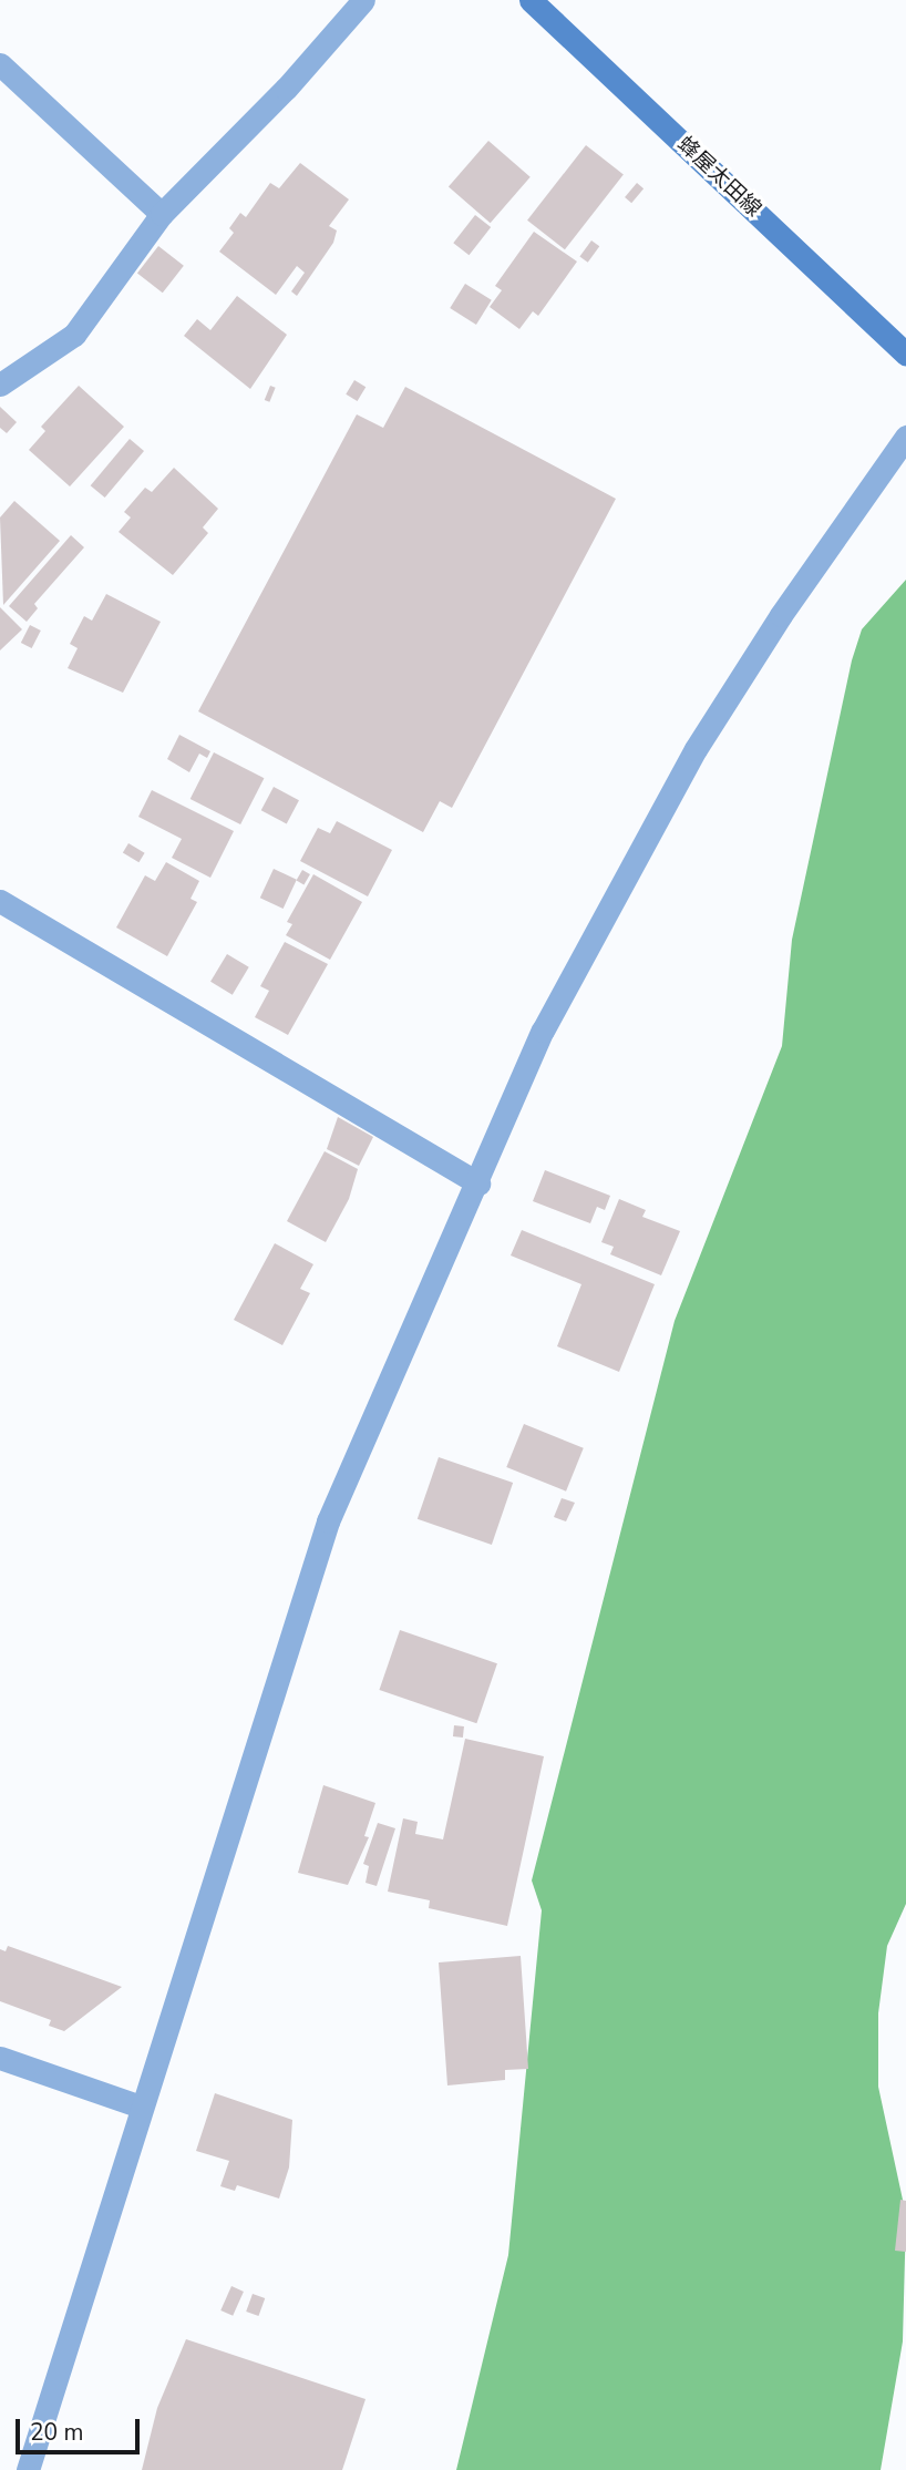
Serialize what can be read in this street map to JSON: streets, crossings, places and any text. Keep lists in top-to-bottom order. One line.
{"streets":{"main road":["蜂屋太田線"]},"scale_bar":"20 m"}
